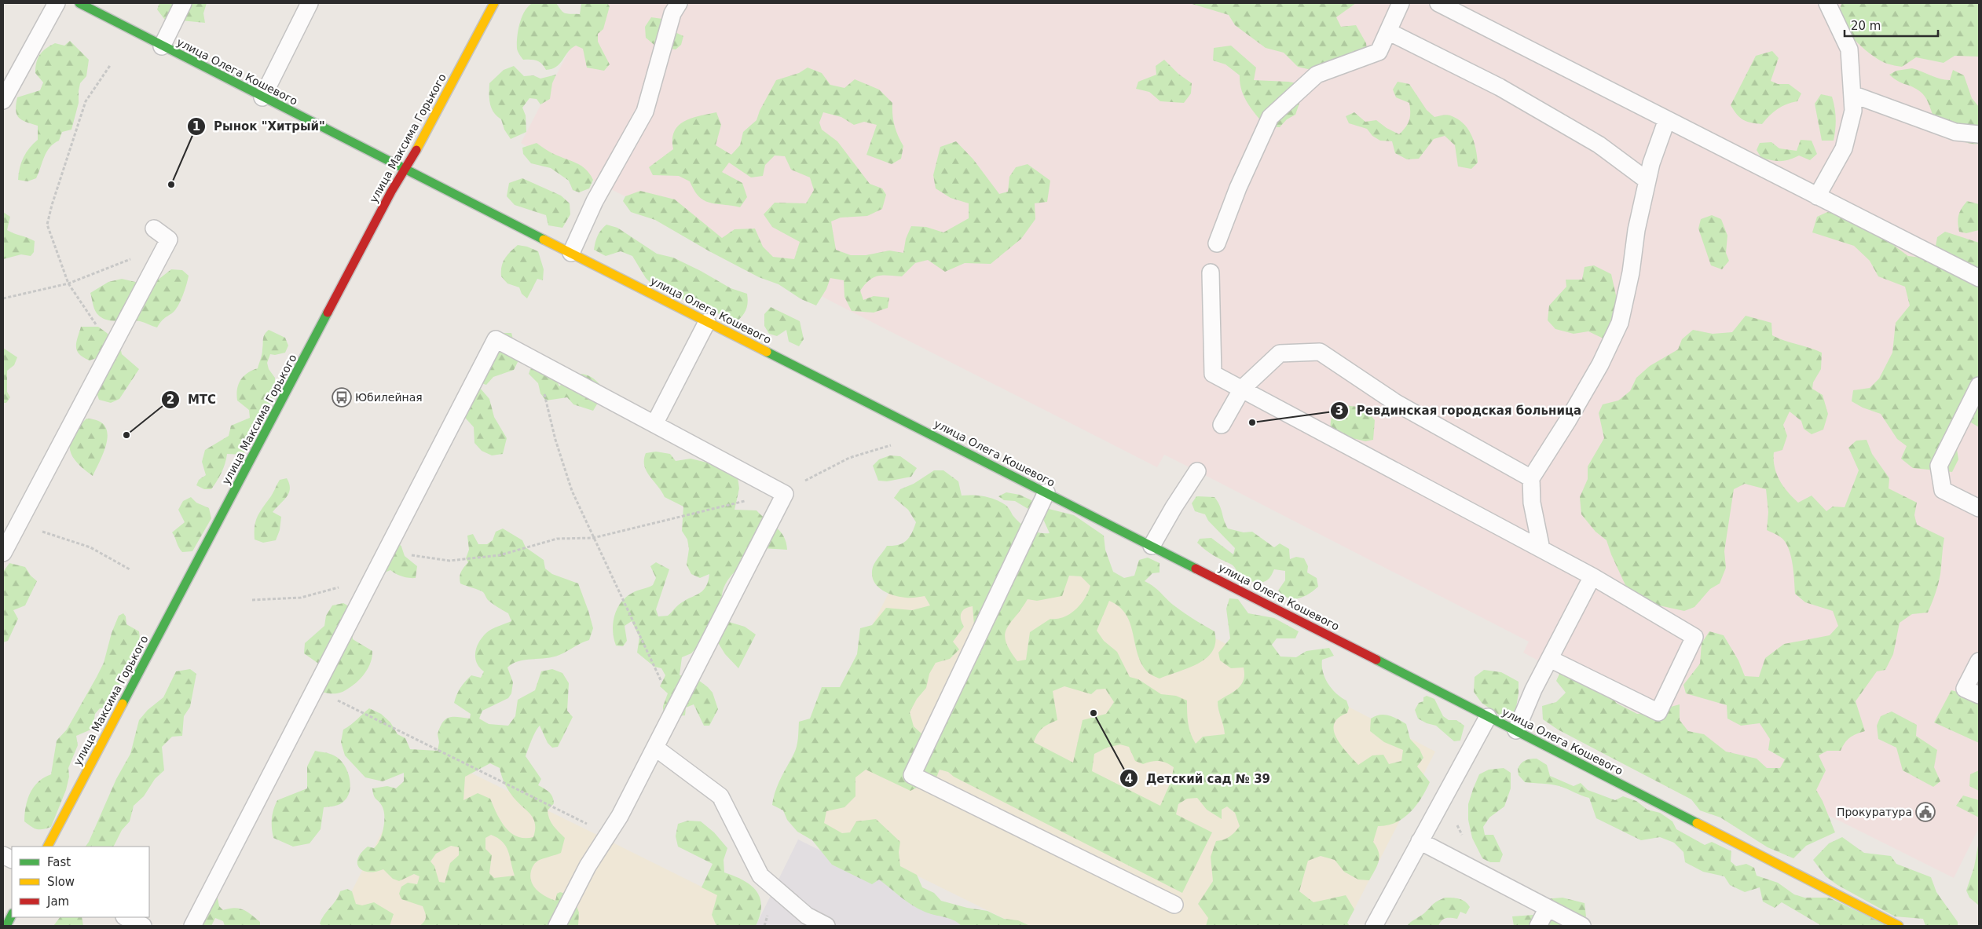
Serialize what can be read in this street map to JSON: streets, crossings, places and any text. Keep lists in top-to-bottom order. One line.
{"streets":{"street":["улица Олега Кошевого","улица Максима Горького"]},"crossings":[["улица Олега Кошевого","улица Максима Горького"]],"places":{"other":["Рынок \"Хитрый\"","Ревдинская городская больница","МТС","Детский сад № 39"],"bus stop":["Юбилейная"],"public building":["Прокуратура"]},"legend":["Fast","Slow","Jam"],"scale_bar":"20 m"}
